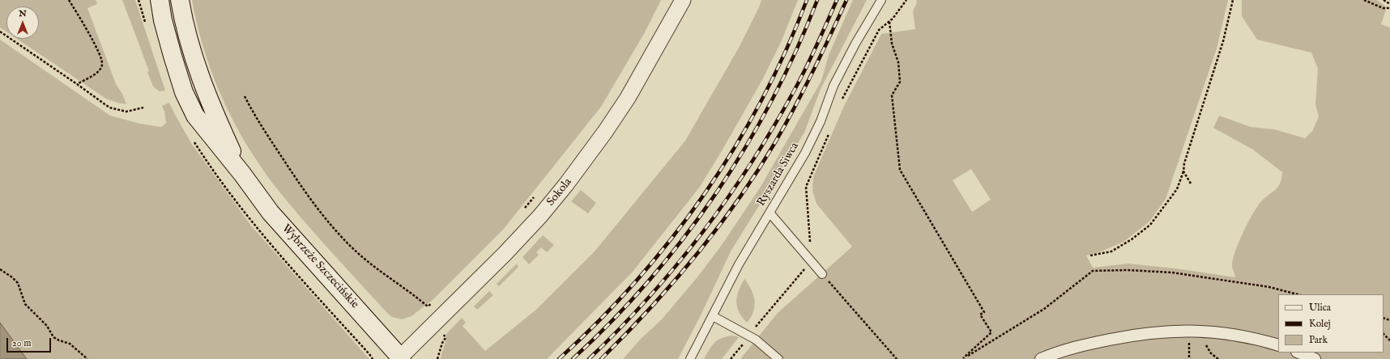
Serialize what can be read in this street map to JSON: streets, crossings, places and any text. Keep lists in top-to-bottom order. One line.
{"streets":{"main road":["Wybrzeże Szczecińskie"],"street":["Sokola"],"lane":["Ryszarda Siwca"]},"crossings":[["Sokola","Wybrzeże Szczecińskie"]],"legend":["Ulica","Kolej","Park"],"scale_bar":"20 m","north":"top"}
